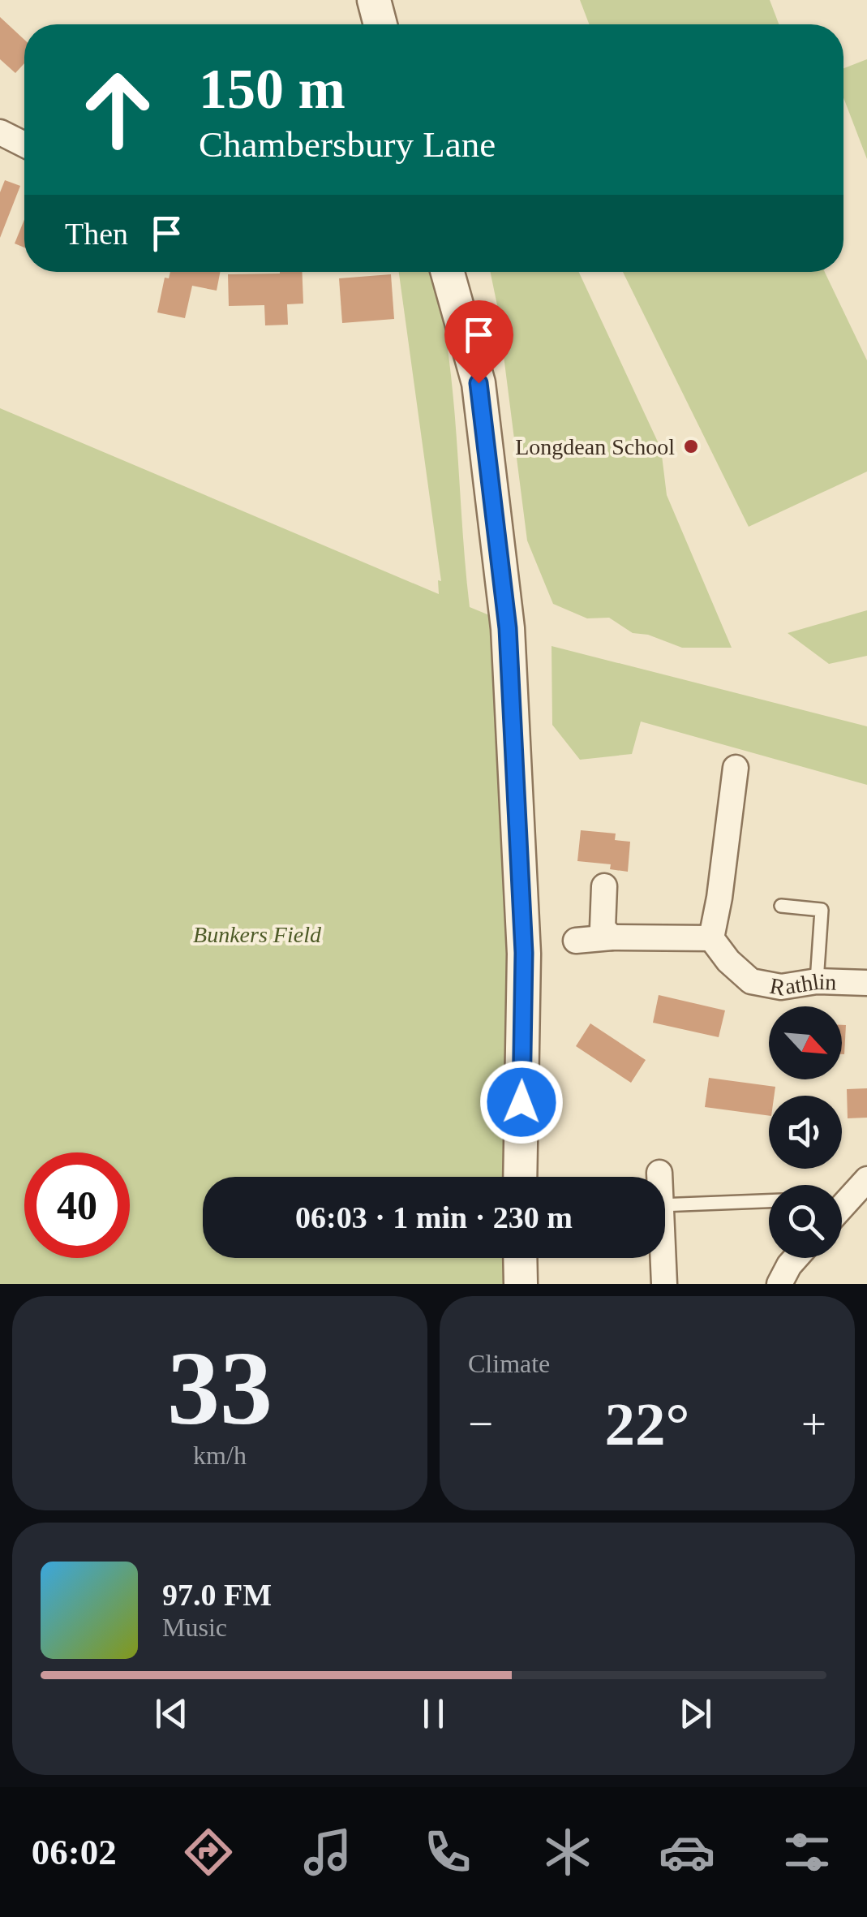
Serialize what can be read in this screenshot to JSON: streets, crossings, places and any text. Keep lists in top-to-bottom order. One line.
{"streets":{"street":["Rathlin"]},"parks":["Bunkers Field"],"places":["Longdean School"],"north":"bottom right","page":{"turn":["150 m","Chambersbury Lane"],"then":"Then","limit":"40","trip":"06:03 · 1 min · 230 m","tile":[["33","km/h"],"Climate"],"heat":["−","22°","+"],"song":["97.0 FM","Music"],"tabs":"06:02"}}
